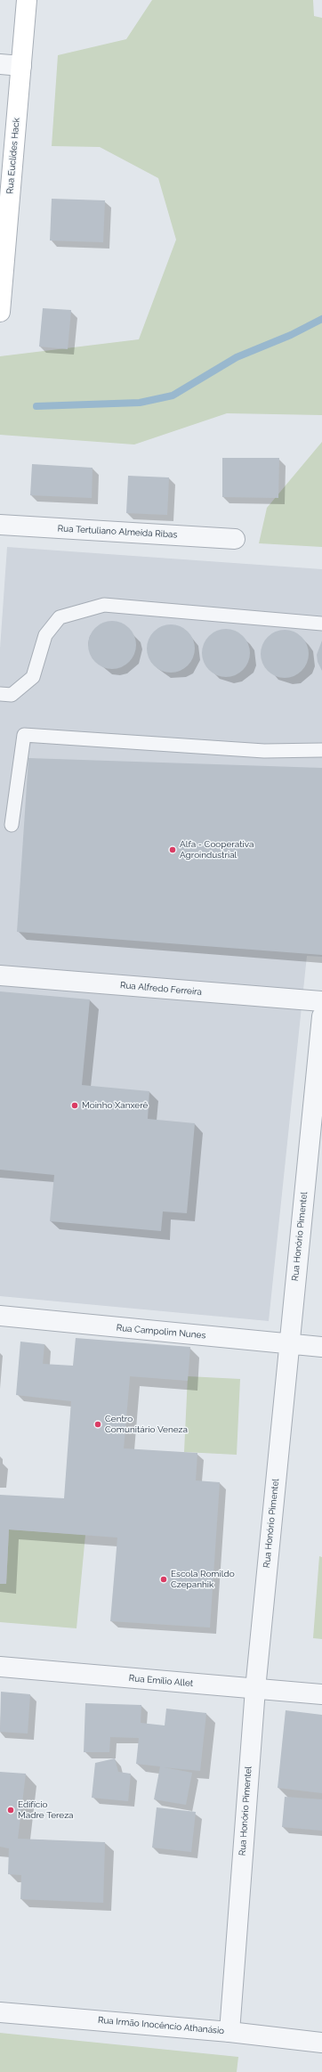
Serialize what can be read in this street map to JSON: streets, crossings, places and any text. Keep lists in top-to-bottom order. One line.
{"streets":{"main road":["Rua Euclides Hack"],"street":["Rua Tertuliano Almeida Ribas","Rua Alfredo Ferreira","Rua Honório Pimentel","Rua Campolim Nunes","Rua Emílio Allet","Rua Irmão Inocêncio Athanásio"]},"crossings":[["Rua Honório Pimentel","Rua Campolim Nunes"],["Rua Honório Pimentel","Rua Emílio Allet"],["Rua Honório Pimentel","Rua Irmão Inocêncio Athanásio"]],"places":["Alfa - Cooperativa Agroindustrial","Moinho Xanxerê","Centro Comunitário Veneza","Escola Romildo Czepanhik","Edifício Madre Tereza"]}
